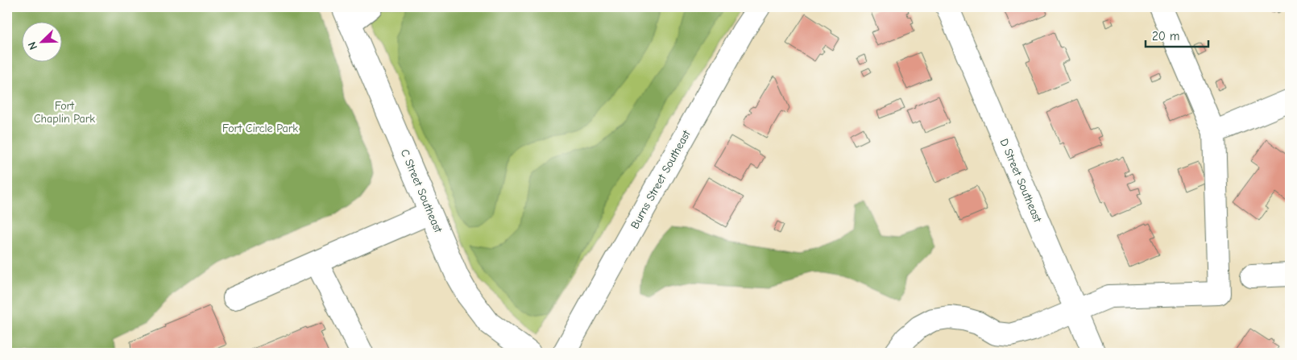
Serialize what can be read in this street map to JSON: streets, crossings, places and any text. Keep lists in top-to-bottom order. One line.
{"streets":{"street":["Burns Street Southeast","D Street Southeast","C Street Southeast"]},"parks":["Fort Chaplin Park","Fort Circle Park"],"scale_bar":"20 m","north":"bottom left"}
